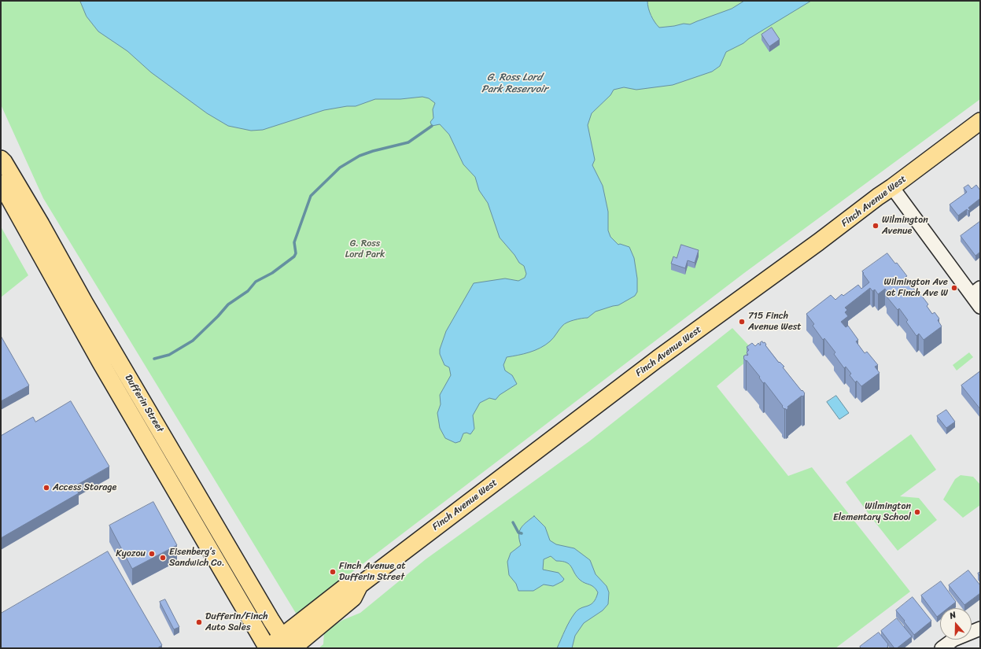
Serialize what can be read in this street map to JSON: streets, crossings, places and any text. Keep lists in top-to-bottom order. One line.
{"streets":{"main road":["Finch Avenue West","Dufferin Street"]},"crossings":[["Finch Avenue West","Dufferin Street"]],"water":["G. Ross Lord Park Reservoir"],"parks":["G. Ross Lord Park"],"places":["Wilmington Avenue","Wilmington Ave at Finch Ave W","715 Finch Avenue West","Access Storage","Wilmington Elementary School","Kyozou","Eisenberg’s Sandwich Co.","Finch Avenue at Dufferin Street","Dufferin/Finch Auto Sales"],"north":"top"}
